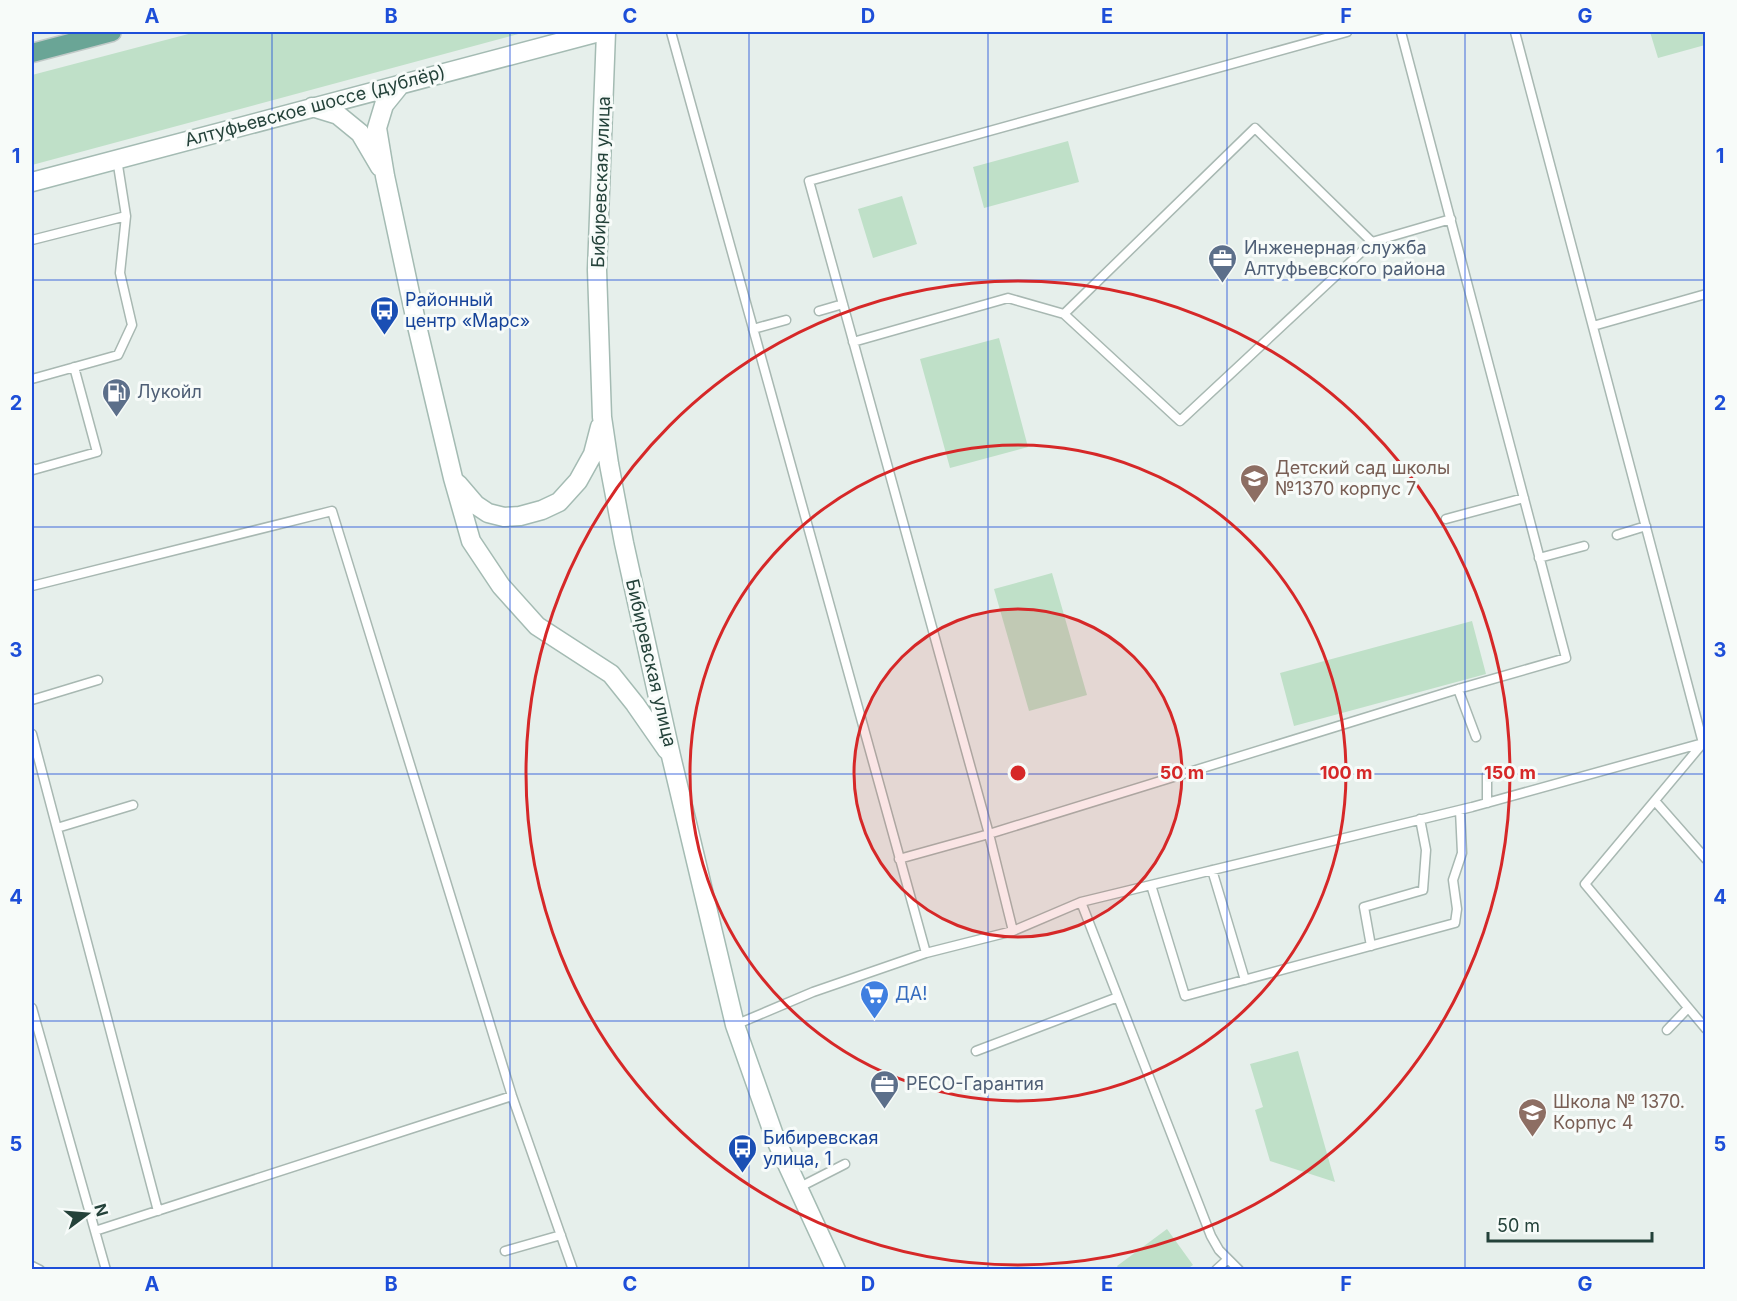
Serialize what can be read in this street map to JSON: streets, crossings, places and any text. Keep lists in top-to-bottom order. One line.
{"streets":{"main road":["Алтуфьевское шоссе (дублёр)","Бибиревская улица"]},"places":{"office":["Инженерная служба Алтуфьевского района","РЕСО-Гарантия"],"bus stop":["Районный центр «Марс»","Бибиревская улица, 1"],"fuel station":["Лукойл"],"school or university":["Детский сад школы №1370 корпус 7","Школа № 1370. Корпус 4"],"supermarket":["ДА!"]},"scale_bar":"50 m","north":"right","grid":{"columns":["A","B","C","D","E","F","G"],"rows":["1","2","3","4","5"]},"rings":["50 m","100 m","150 m"]}
